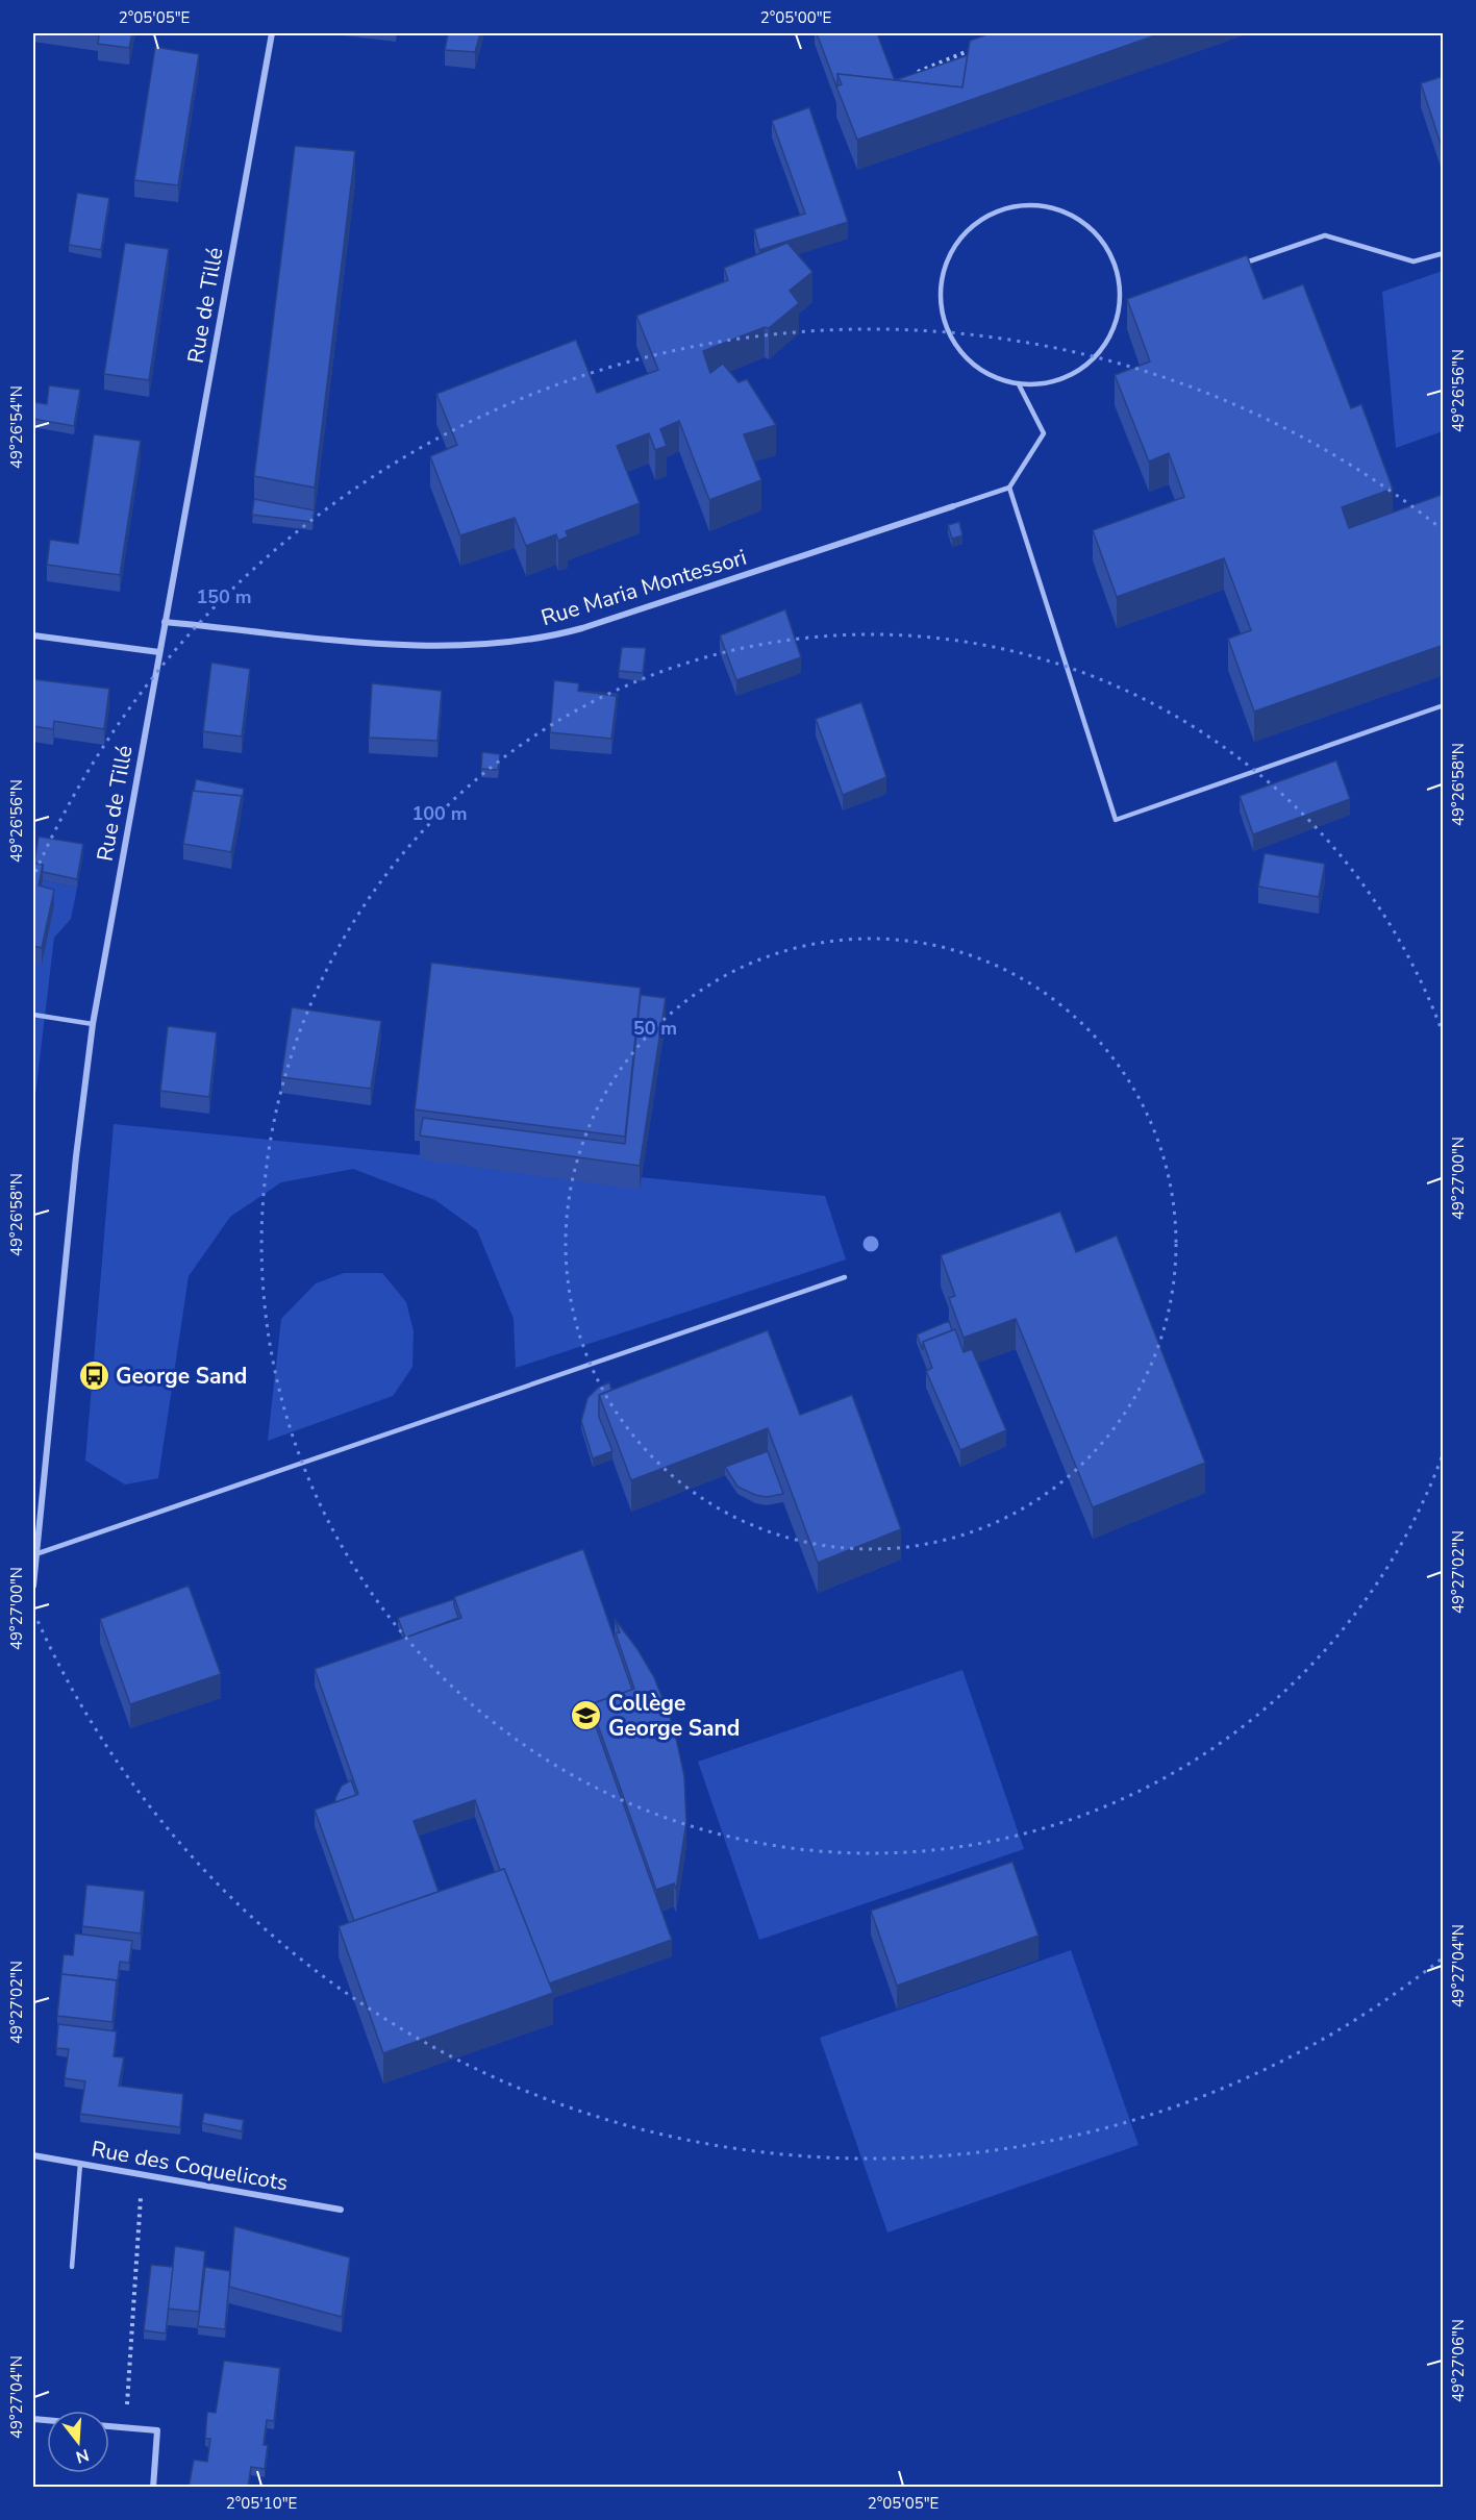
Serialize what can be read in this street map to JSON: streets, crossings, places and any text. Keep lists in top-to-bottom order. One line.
{"streets":{"street":["Rue de Tillé","Rue Maria Montessori","Rue des Coquelicots"]},"crossings":[["Rue de Tillé","Rue Maria Montessori"]],"places":{"bus stop":["George Sand"],"school or university":["Collège George Sand"]},"north":"bottom","coordinates":["2°05'05\"E","2°05'00\"E","49°26'56\"N","49°26'54\"N","49°26'58\"N","49°27'00\"N","49°27'02\"N","49°27'04\"N","49°27'06\"N","2°05'10\"E"],"rings":["150 m","100 m","50 m"]}
